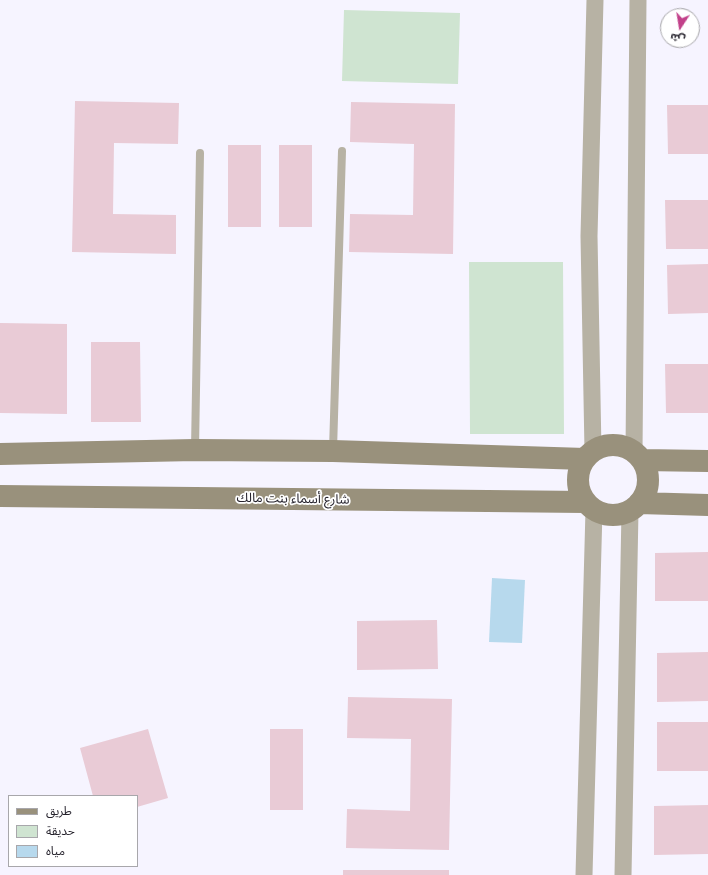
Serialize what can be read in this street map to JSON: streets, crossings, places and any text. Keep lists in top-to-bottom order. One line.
{"streets":{"street":["شارع أسماء بنت مالك"]},"legend":["طريق","حديقة","مياه"],"north":"bottom"}
